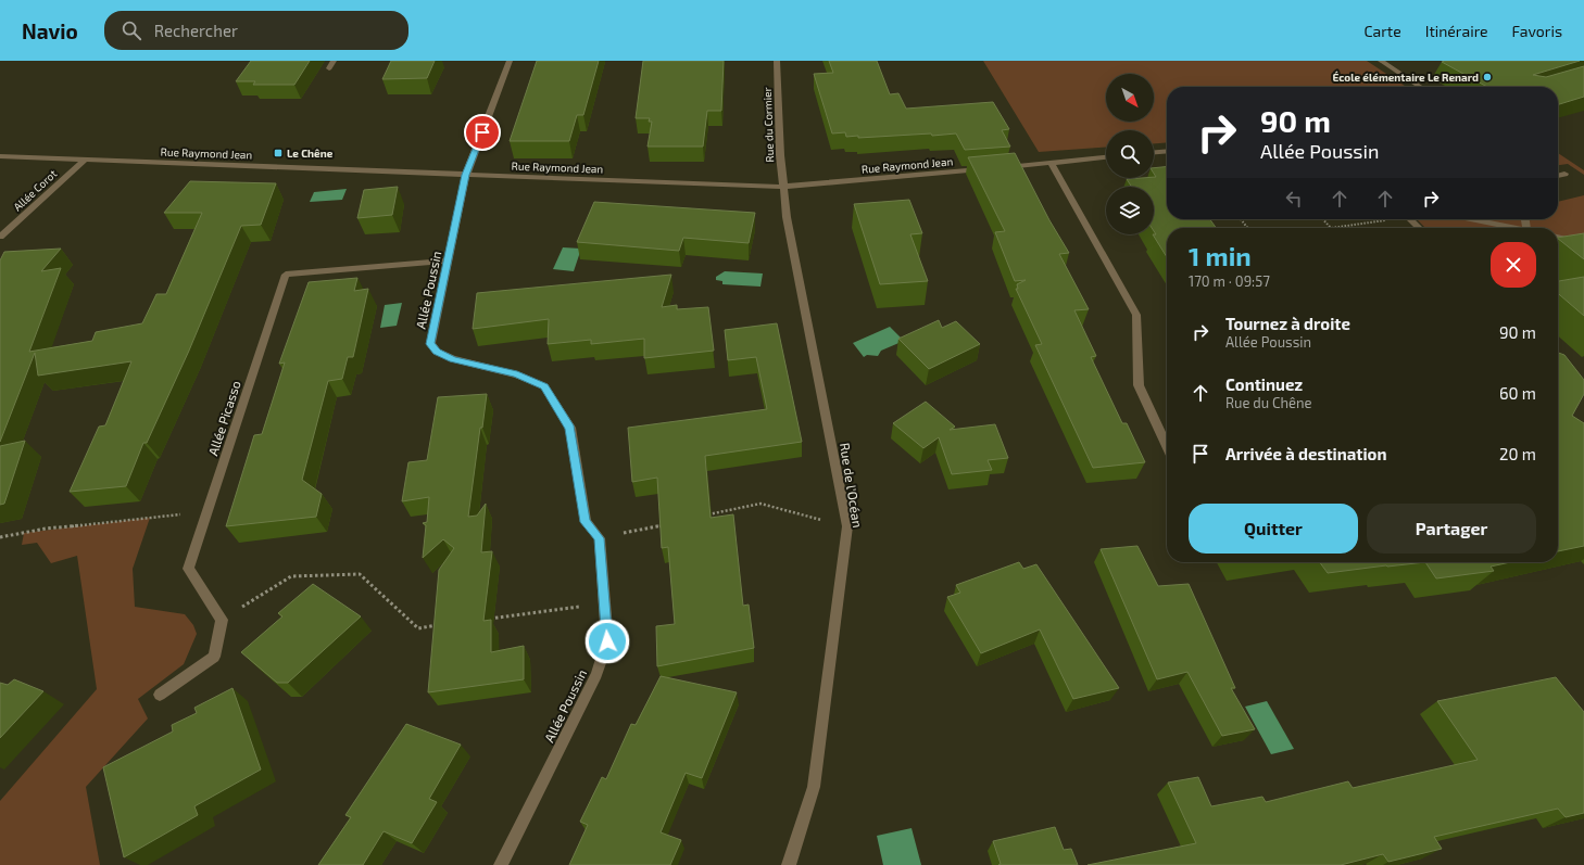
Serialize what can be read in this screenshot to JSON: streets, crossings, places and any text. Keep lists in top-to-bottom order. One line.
{"streets":{"street":["Rue du Cormier","Rue Raymond Jean","Allée Corot","Allée Poussin","Allée Picasso","Rue de l'Océan"]},"crossings":[["Rue du Cormier","Rue Raymond Jean"],["Rue du Cormier","Rue de l'Océan"],["Rue Raymond Jean","Allée Corot"],["Rue Raymond Jean","Allée Poussin"],["Rue Raymond Jean","Rue de l'Océan"],["Allée Poussin","Allée Picasso"]],"places":{"other":["École élémentaire Le Renard"],"transit":["Le Chêne"]},"north":"bottom right","page":{"header":"Navio","search":"Rechercher","nav":["Carte","Itinéraire","Favoris"],"turn":["90 m","Allée Poussin"],"heading":["1 min","170 m · 09:57"],"list":[{"name":"Tournez à droite","note":"Allée Poussin","value":"90 m"},{"name":"Continuez","note":"Rue du Chêne","value":"60 m"},{"name":"Arrivée à destination","value":"20 m"}],"buttons":["Quitter","Partager"]}}
